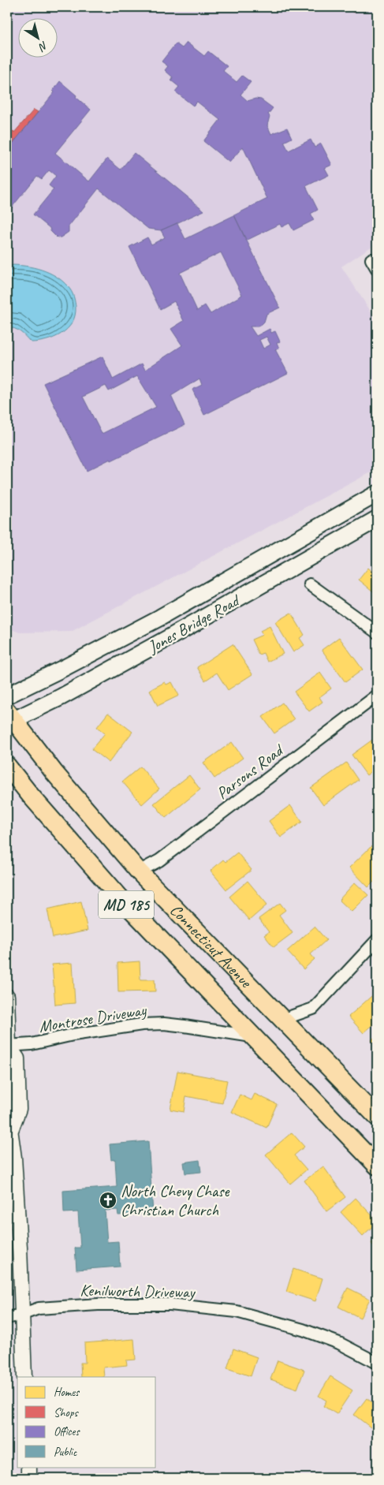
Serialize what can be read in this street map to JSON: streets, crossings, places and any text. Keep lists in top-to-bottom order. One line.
{"streets":{"main road":["Jones Bridge Road","MD 185","Connecticut Avenue"],"street":["Parsons Road","Montrose Driveway","Kenilworth Driveway"]},"crossings":[["Jones Bridge Road","Connecticut Avenue"],["Parsons Road","Connecticut Avenue"],["Connecticut Avenue","Montrose Driveway"]],"places":{"church":["North Chevy Chase Christian Church"]},"legend":["Homes","Shops","Offices","Public"],"north":"bottom right"}
